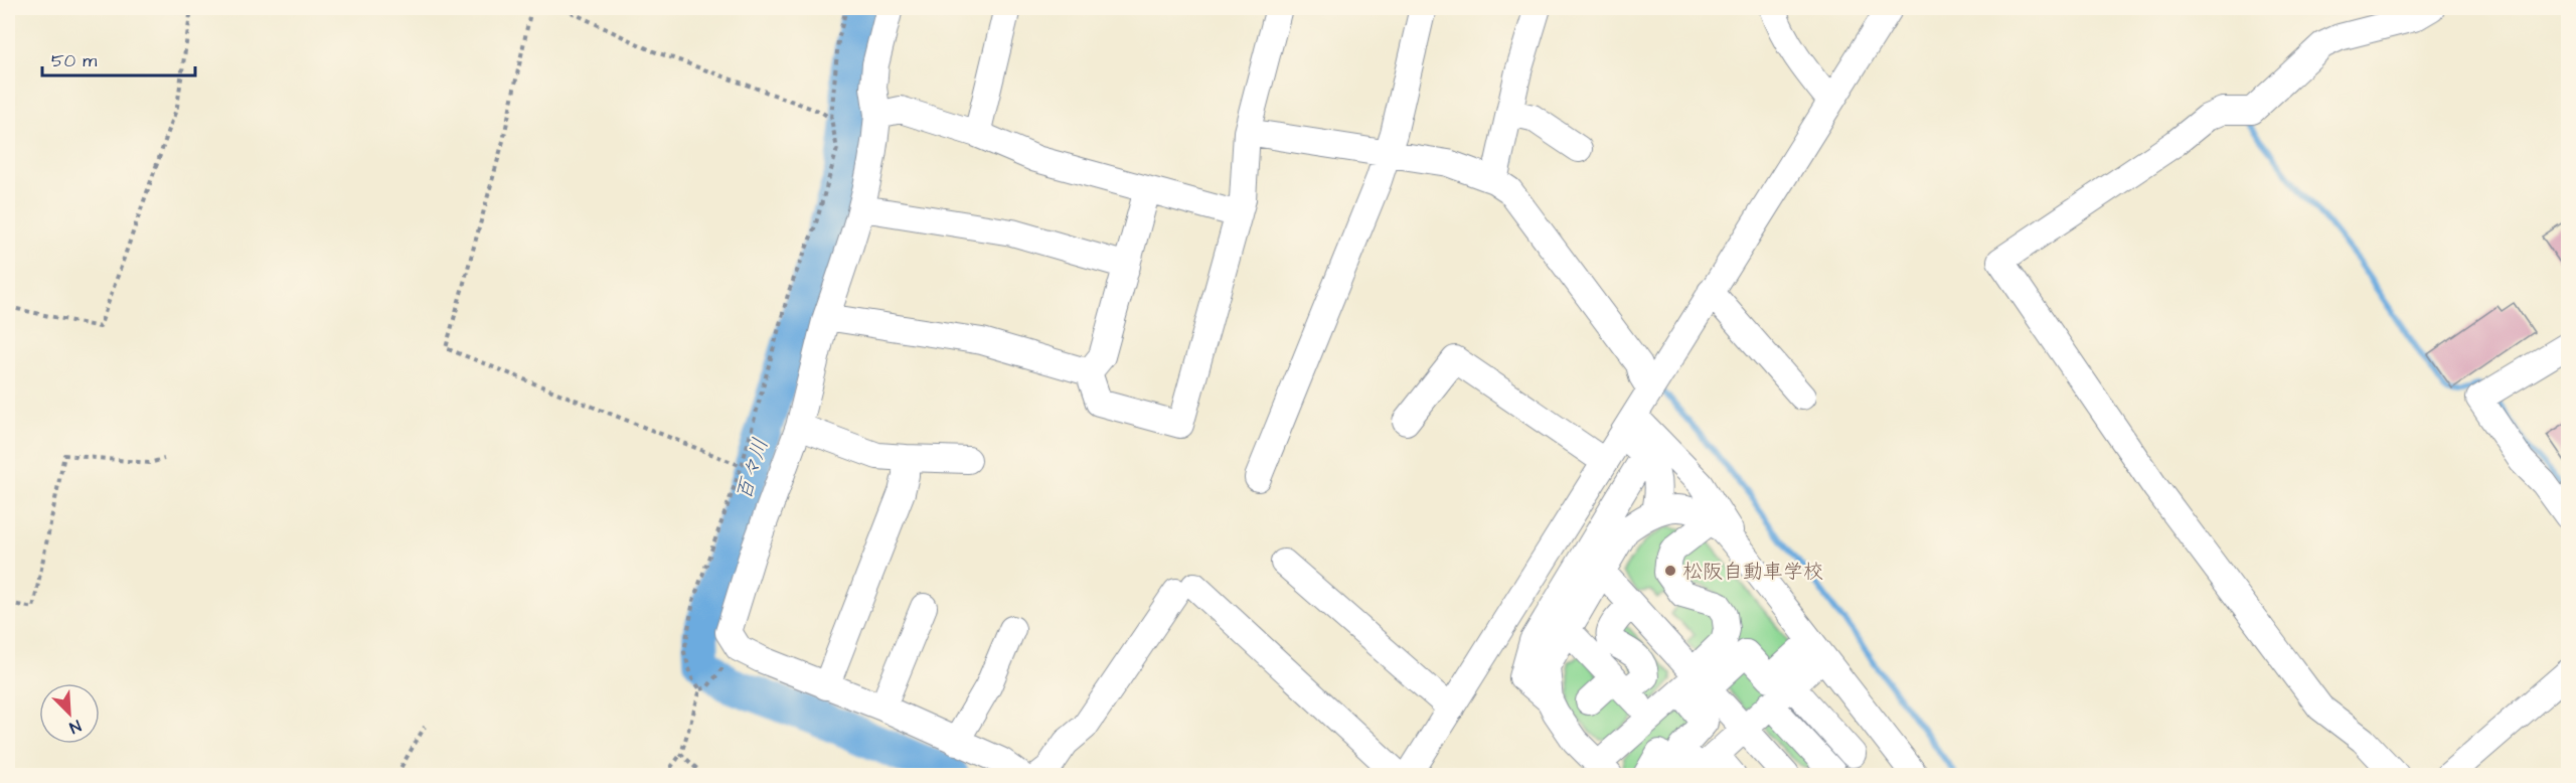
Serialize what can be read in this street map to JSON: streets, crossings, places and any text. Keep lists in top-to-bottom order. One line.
{"water":["百々川"],"places":["松阪自動車学校"],"scale_bar":"50 m","north":"bottom right"}
